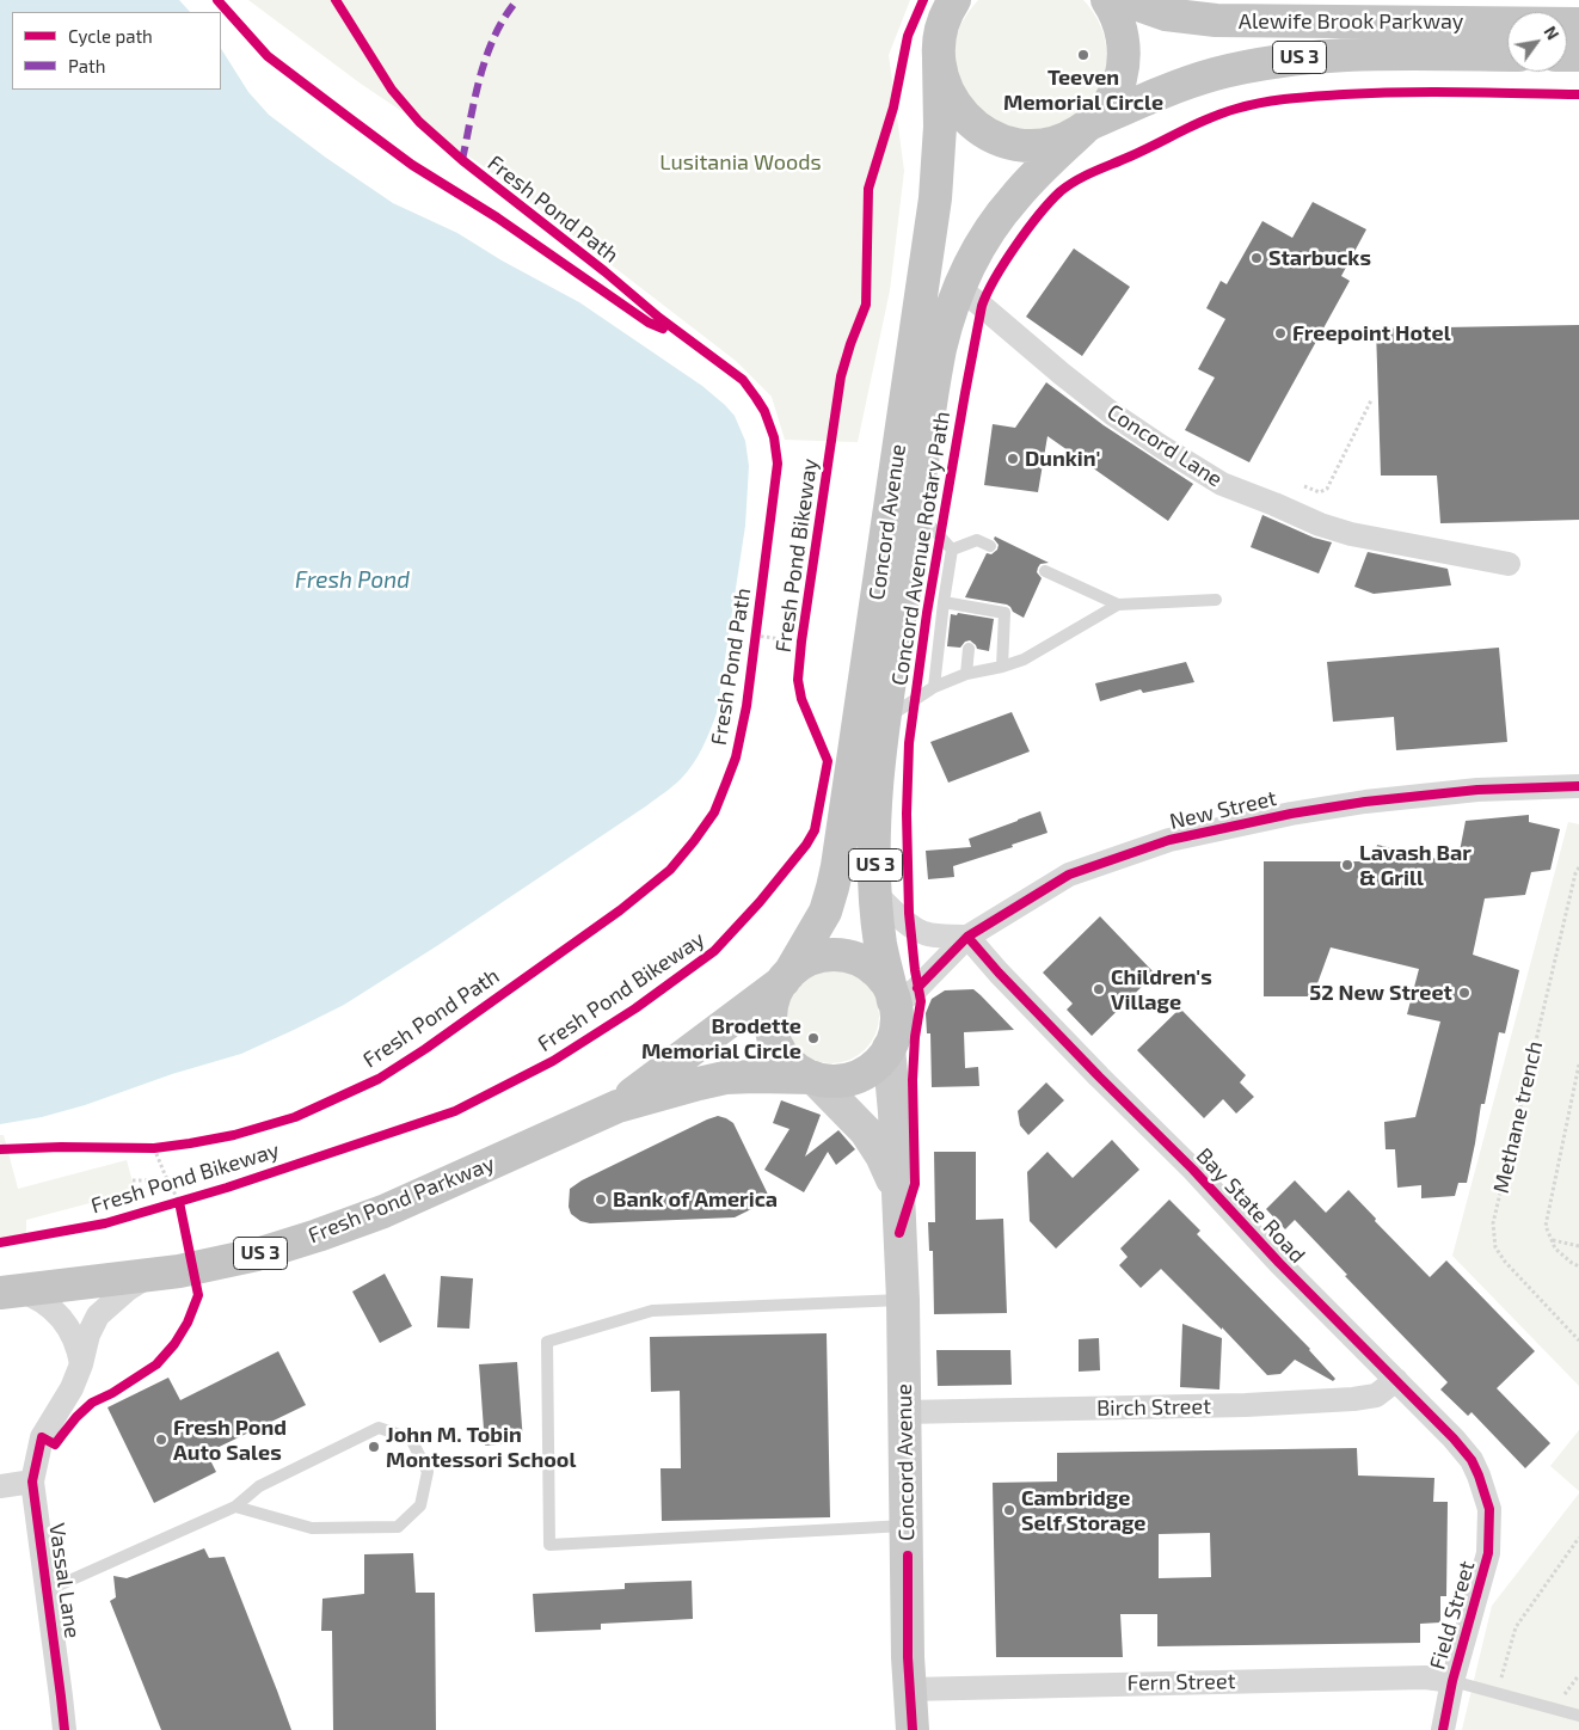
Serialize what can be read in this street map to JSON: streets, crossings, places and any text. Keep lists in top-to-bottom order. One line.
{"streets":{"highway":["Alewife Brook Parkway","US 3","Concord Avenue","Fresh Pond Parkway"],"street":["Concord Lane","New Street","Bay State Road","Birch Street","Vassal Lane","Field Street","Fern Street"],"path":["Methane trench"],"cycle path":["Fresh Pond Path","Concord Avenue Rotary Path","Fresh Pond Bikeway"]},"crossings":[["Alewife Brook Parkway","US 3"],["Alewife Brook Parkway","Concord Avenue"],["US 3","Concord Avenue"],["US 3","New Street"],["US 3","Fresh Pond Parkway"],["Concord Lane","Concord Avenue"],["Concord Avenue","New Street"],["Concord Avenue","Fresh Pond Parkway"],["Concord Avenue","Birch Street"],["Concord Avenue","Fern Street"],["New Street","Fresh Pond Parkway"],["New Street","Bay State Road"],["Fresh Pond Parkway","Vassal Lane"],["Bay State Road","Birch Street"],["Bay State Road","Field Street"],["Field Street","Fern Street"]],"water":["Fresh Pond"],"parks":["Lusitania Woods"],"places":["Teeven Memorial Circle","Starbucks","Freepoint Hotel","Dunkin'","Lavash Bar & Grill","Children's Village","52 New Street","Brodette Memorial Circle","Bank of America","Fresh Pond Auto Sales","John M. Tobin Montessori School","Cambridge Self Storage"],"legend":["Cycle path","Path"],"north":"top right"}
